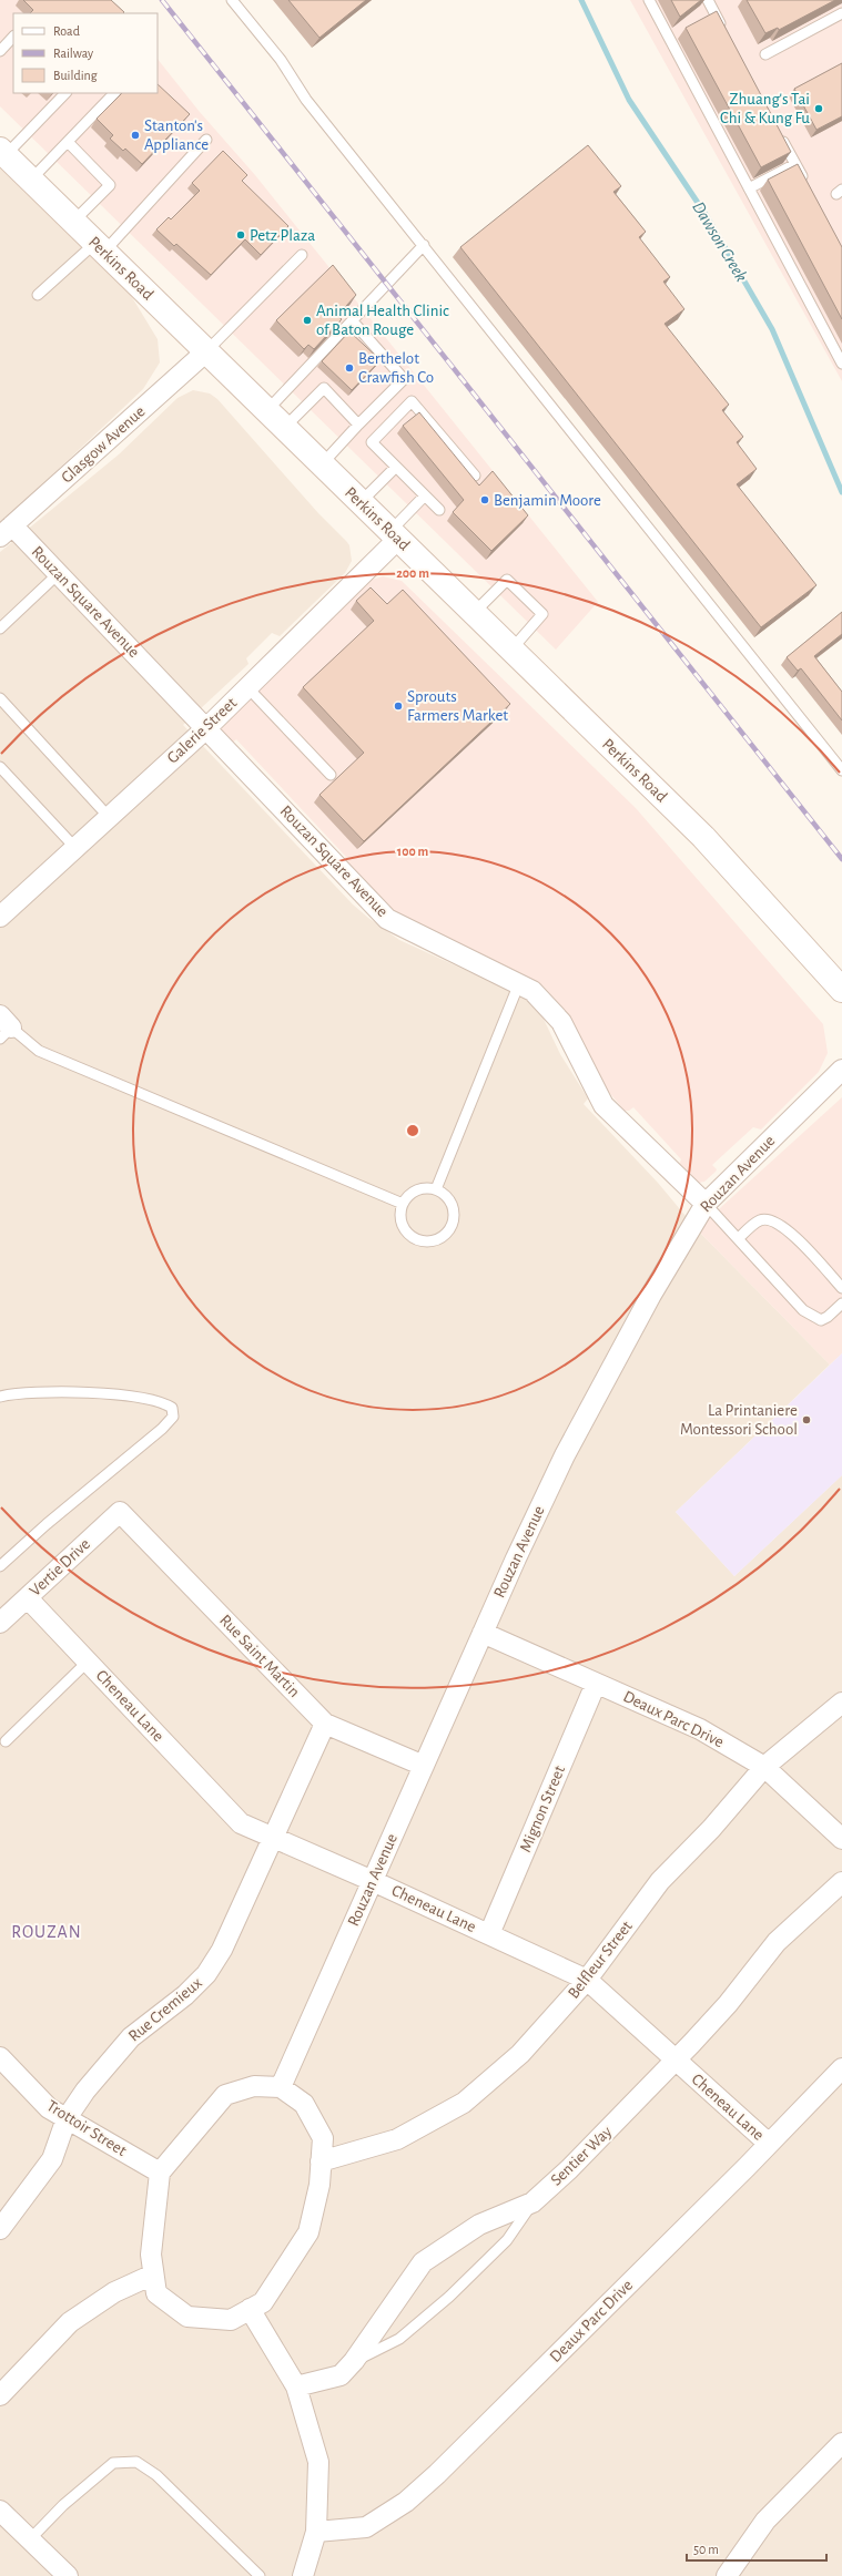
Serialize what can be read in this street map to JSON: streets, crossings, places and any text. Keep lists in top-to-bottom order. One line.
{"streets":{"main road":["Perkins Road"],"street":["Glasgow Avenue","Rouzan Square Avenue","Galerie Street","Rouzan Avenue","Vertie Drive","Rue Saint Martin","Cheneau Lane","Deaux Parc Drive","Mignon Street","Belfleur Street","Rue Cremieux","Trottoir Street","Sentier Way"]},"crossings":[["Perkins Road","Glasgow Avenue"],["Perkins Road","Galerie Street"],["Glasgow Avenue","Rouzan Square Avenue"],["Rouzan Square Avenue","Galerie Street"],["Rouzan Square Avenue","Rouzan Avenue"],["Rouzan Avenue","Rue Saint Martin"],["Rouzan Avenue","Cheneau Lane"],["Rouzan Avenue","Deaux Parc Drive"],["Vertie Drive","Rue Saint Martin"],["Vertie Drive","Cheneau Lane"],["Rue Saint Martin","Rue Cremieux"],["Cheneau Lane","Deaux Parc Drive"],["Cheneau Lane","Mignon Street"],["Cheneau Lane","Belfleur Street"],["Cheneau Lane","Rue Cremieux"],["Cheneau Lane","Sentier Way"],["Deaux Parc Drive","Mignon Street"],["Deaux Parc Drive","Belfleur Street"],["Rue Cremieux","Trottoir Street"]],"districts":["ROUZAN"],"water":["Dawson Creek"],"places":["Zhuang's Tai Chi & Kung Fu","Stanton's Appliance","Petz Plaza","Animal Health Clinic of Baton Rouge","Berthelot Crawfish Co","Benjamin Moore","Sprouts Farmers Market","La Printaniere Montessori School"],"legend":["Road","Railway","Building"],"scale_bar":"50 m","rings":["200 m","100 m"]}
